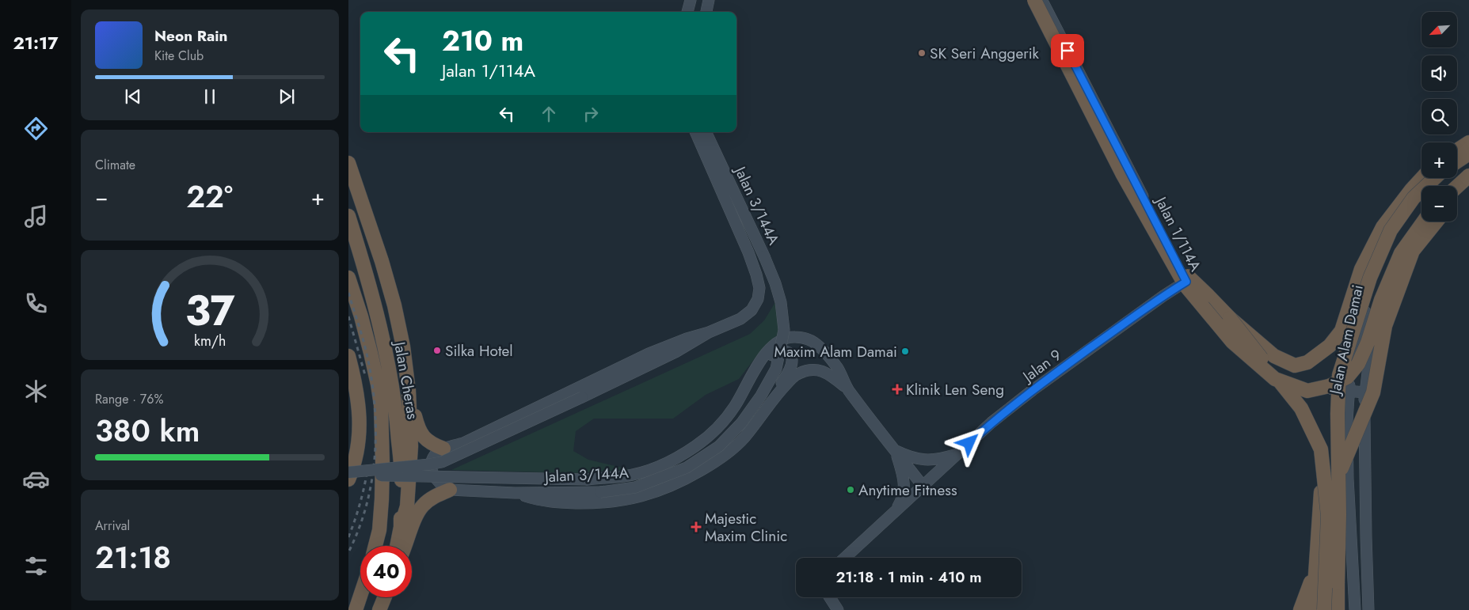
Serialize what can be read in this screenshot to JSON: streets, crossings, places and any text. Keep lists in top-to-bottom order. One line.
{"streets":{"highway":["Jalan Cheras"],"street":["Jalan 3/144A","Jalan 1/114A","Jalan Alam Damai","Jalan 9"]},"crossings":[["Jalan 1/114A","Jalan Alam Damai"],["Jalan 1/114A","Jalan 9"]],"places":{"other":["SK Seri Anggerik","Silka Hotel","Maxim Alam Damai","Anytime Fitness"],"health":["Klinik Len Seng","Majestic Maxim Clinic"]},"north":"bottom left","page":{"tabs":"21:17","map_buttons":["+","−"],"turn":["210 m","Jalan 1/114A"],"song":["Neon Rain","Kite Club"],"tile":["Climate",["Range · 76%","380 km"],["Arrival","21:18"]],"heat":["−","22°","+"],"limit":"40","trip":"21:18 · 1 min · 410 m","gauge":["37","km/h"]}}
